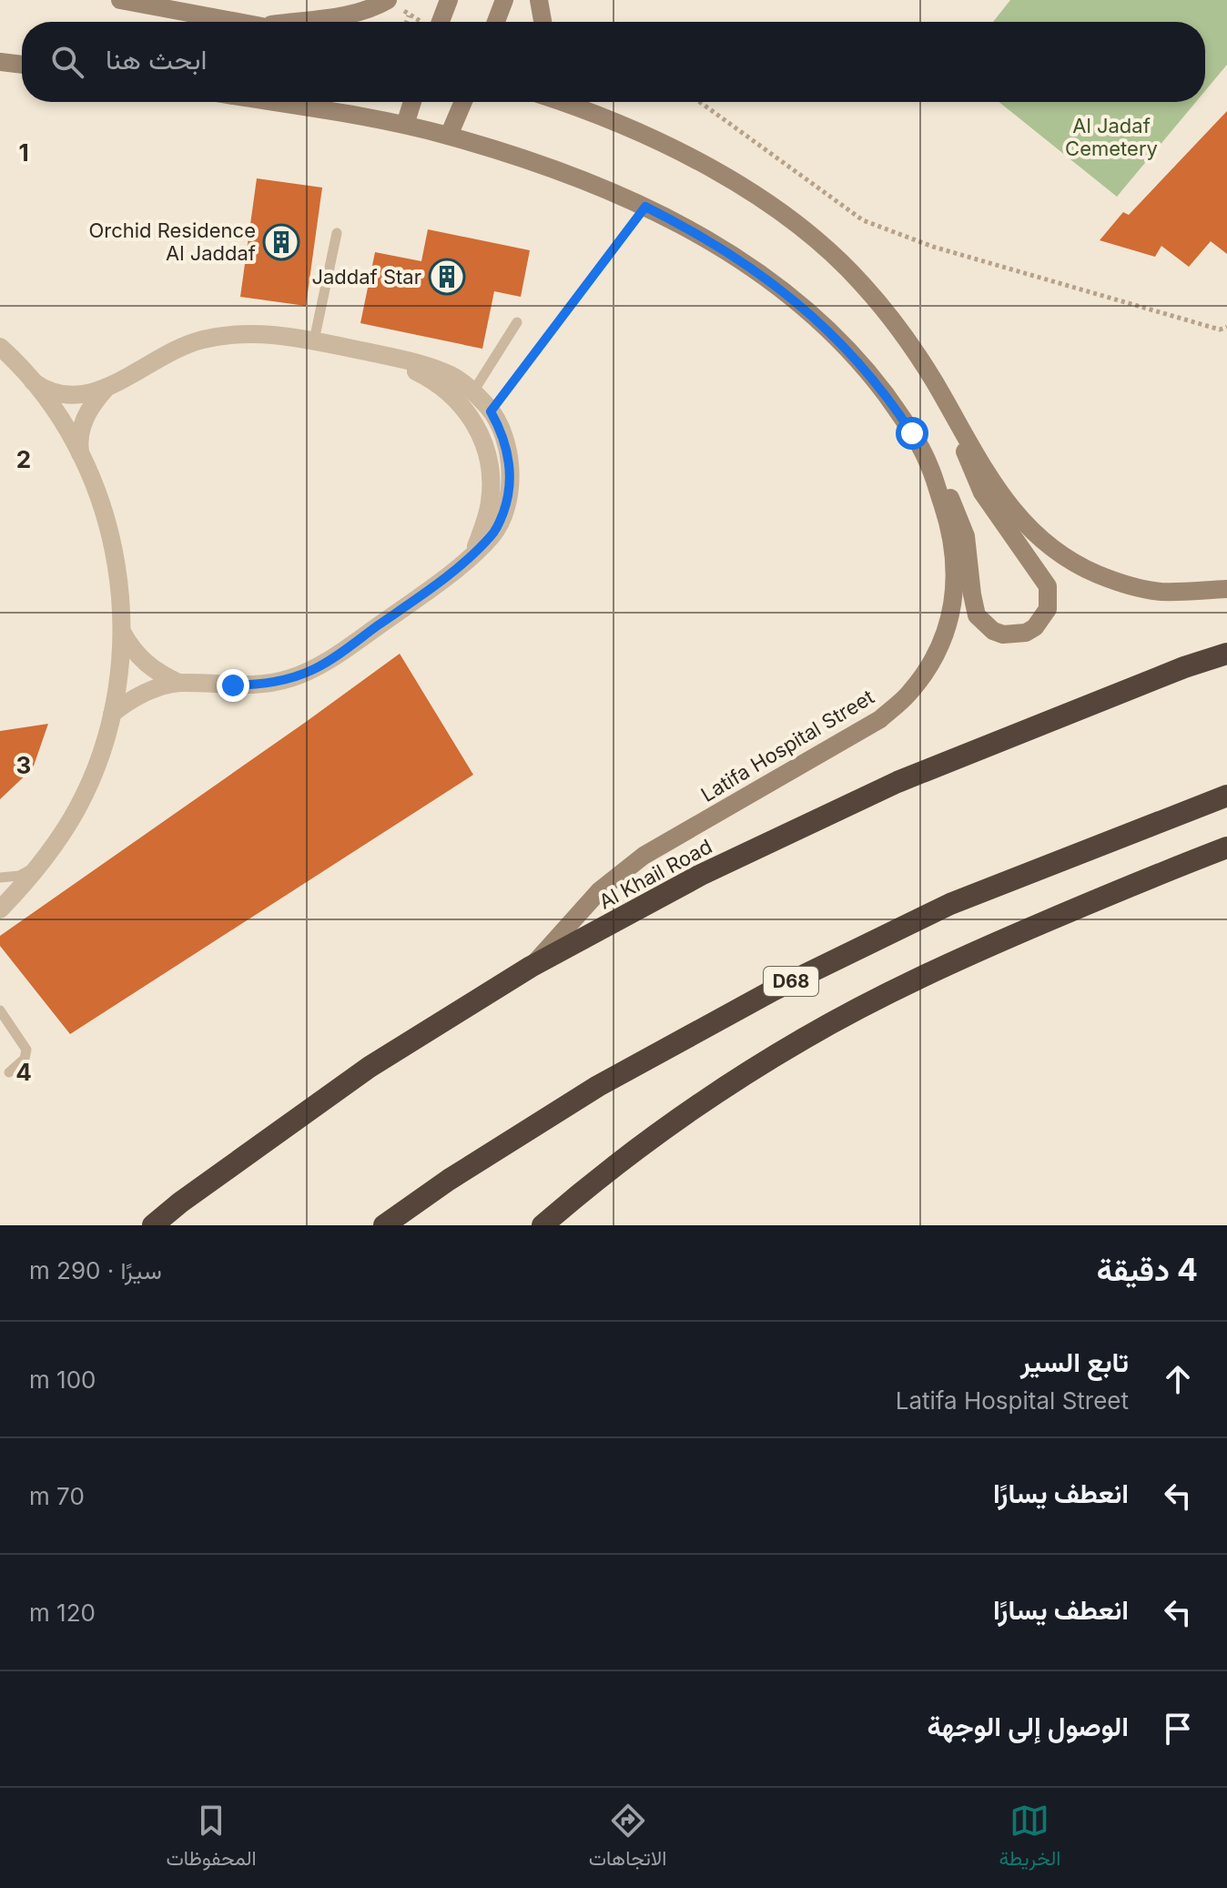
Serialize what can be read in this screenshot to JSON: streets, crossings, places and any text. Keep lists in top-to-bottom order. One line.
{"streets":{"highway":["Al Khail Road","D68"],"main road":["Latifa Hospital Street"]},"crossings":[["Latifa Hospital Street","Al Khail Road"]],"parks":["Al Jadaf Cemetery"],"places":{"building":["Orchid Residence Al Jaddaf","Jaddaf Star"]},"page":{"search":"ابحث هنا","heading":["4 دقيقة","سيرًا · 290 m"],"list":[["تابع السير","Latifa Hospital Street","100 m"],["انعطف يسارًا","70 m"],["انعطف يسارًا","120 m"],"الوصول إلى الوجهة"],"nav":["الخريطة","الاتجاهات","المحفوظات"]},"grid":{"rows":["1","2","3","4"]}}
